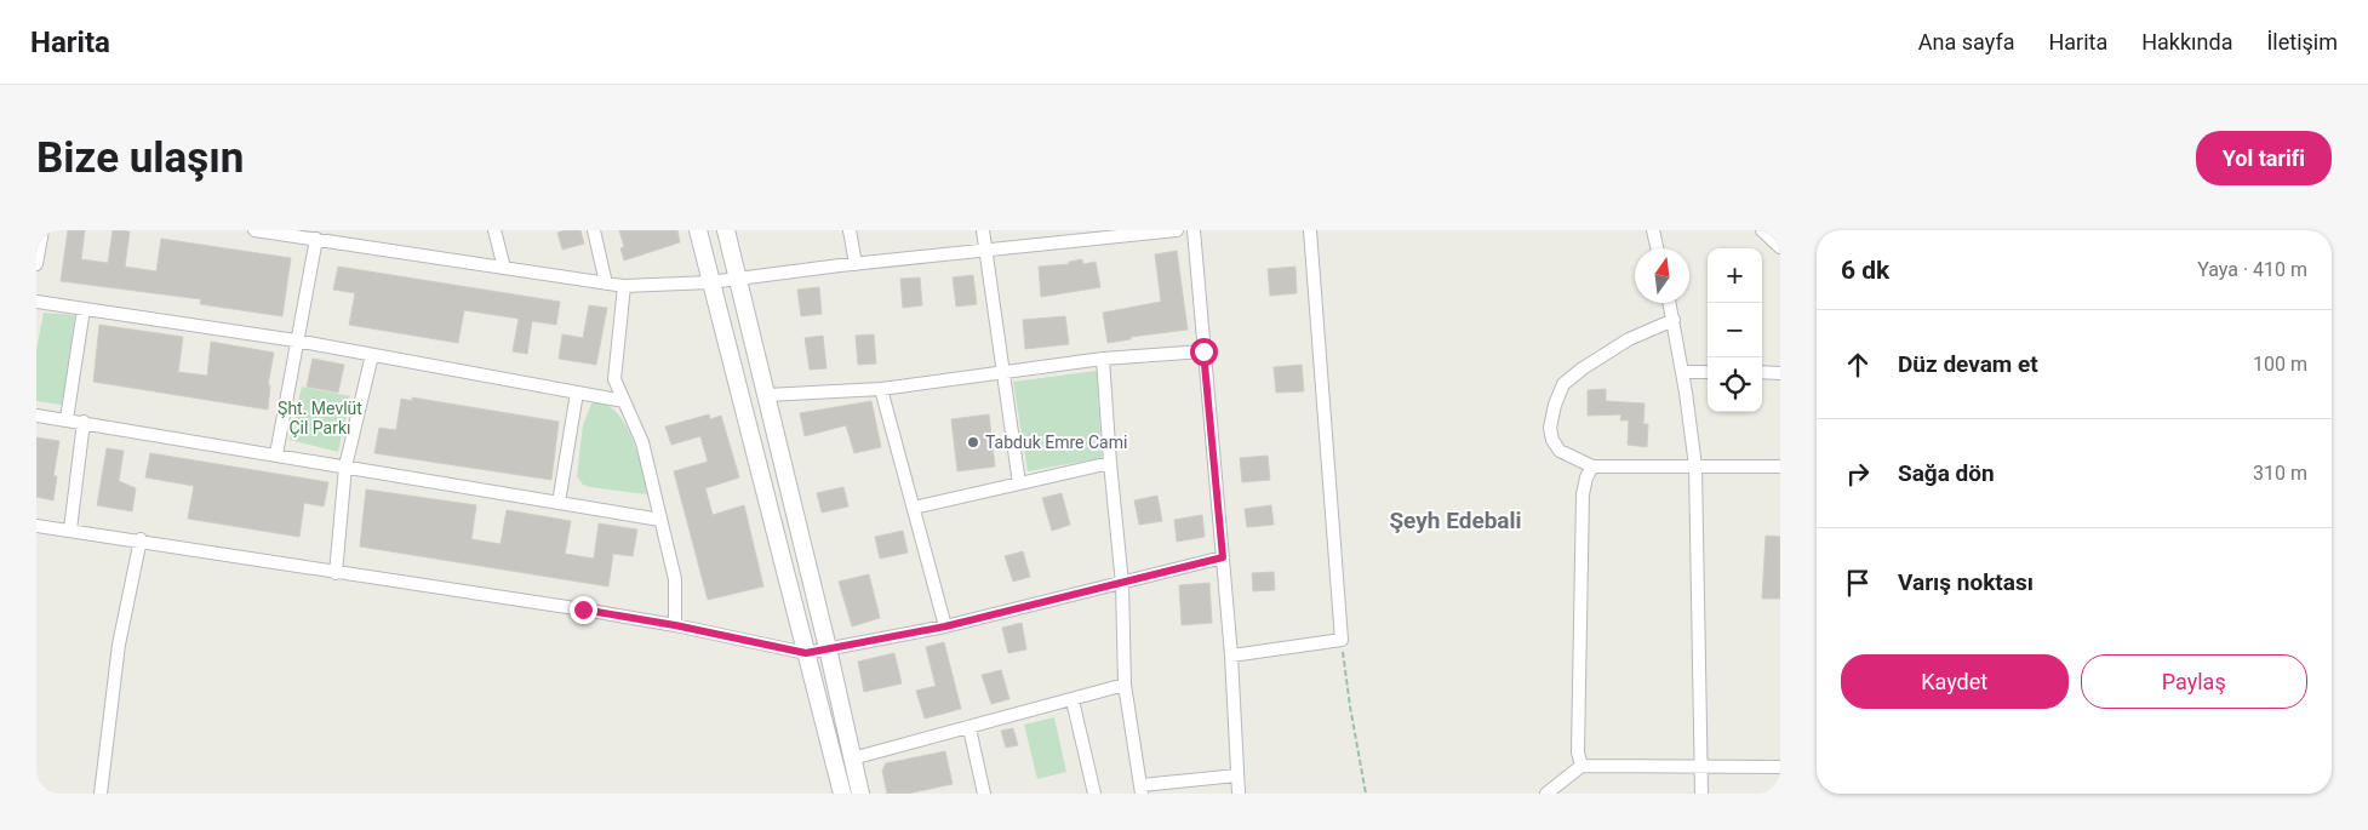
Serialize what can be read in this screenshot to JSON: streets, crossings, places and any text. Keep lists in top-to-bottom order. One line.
{"districts":["Şeyh Edebali"],"parks":["Şht. Mevlüt Çil Parkı"],"places":["Tabduk Emre Cami"],"north":"top","page":{"header":"Harita","nav":["Ana sayfa","Harita","Hakkında","İletişim"],"buttons":["Yol tarifi",["Kaydet","Paylaş"]],"title":"Bize ulaşın","heading":["6 dk","Yaya · 410 m"],"map_buttons":["+","−"],"list":[["Düz devam et","100 m"],["Sağa dön","310 m"],"Varış noktası"]}}
